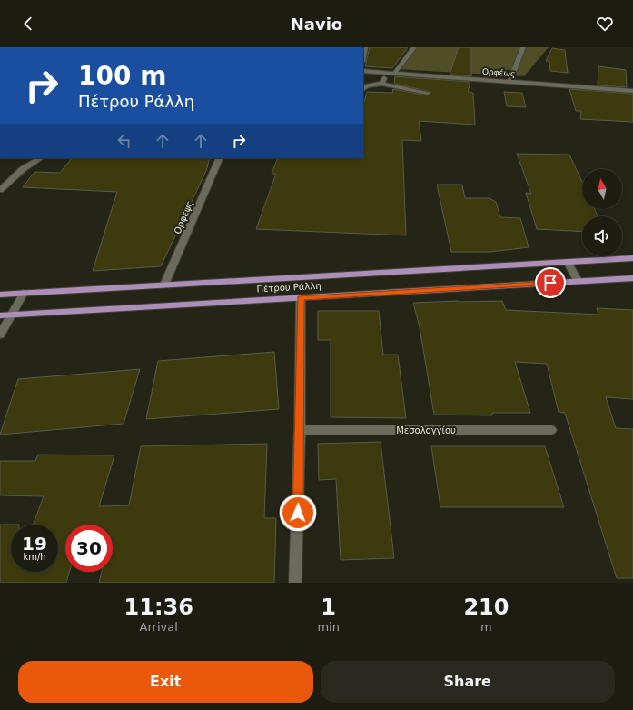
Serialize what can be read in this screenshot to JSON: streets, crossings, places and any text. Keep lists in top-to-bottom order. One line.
{"streets":{"main road":["Πέτρου Ράλλη"],"street":["Ορφέως","Ορφεψς","Μεσολογγίου"]},"crossings":[["Ορφεψς","Πέτρου Ράλλη"]],"north":"top","page":{"header":"Navio","turn":["100 m","Πέτρου Ράλλη"],"speed":"19 km/h","limit":"30","eta":["11:36","Arrival","1","min","210","m"],"buttons":["Exit","Share"]}}
